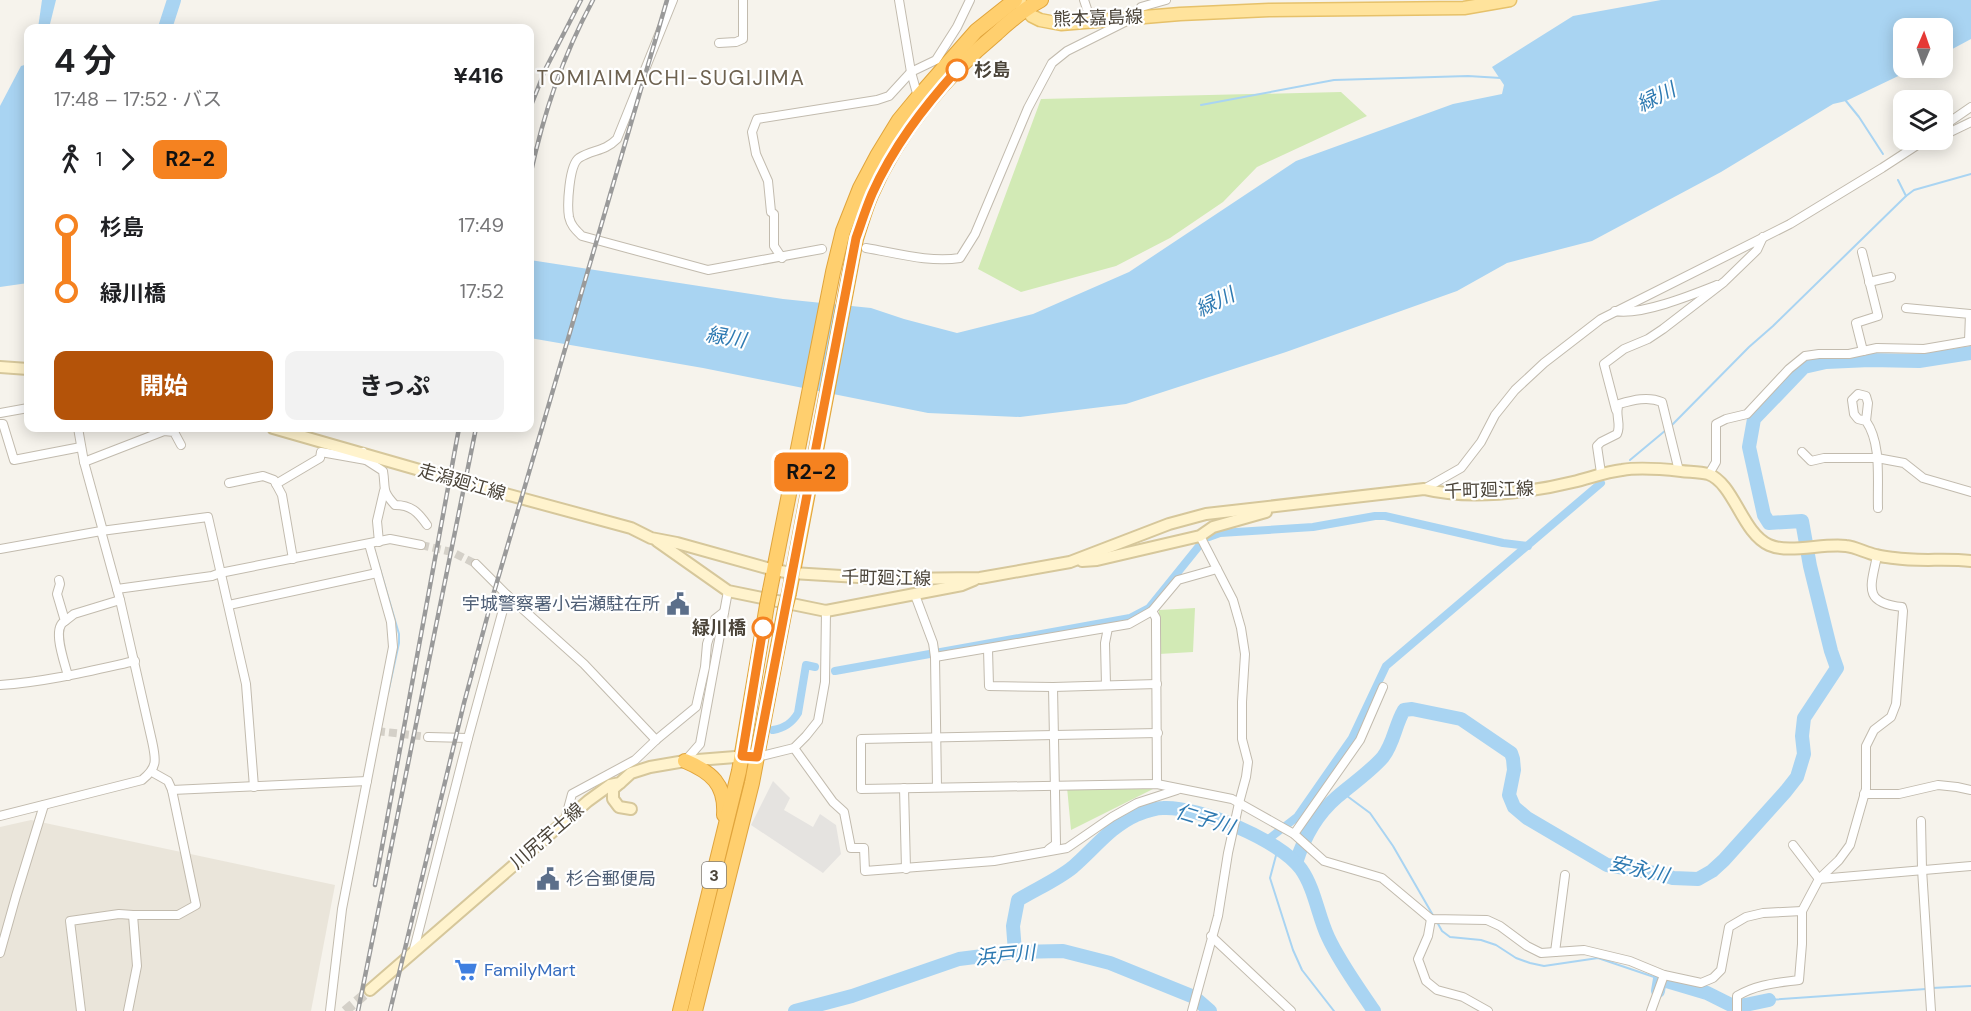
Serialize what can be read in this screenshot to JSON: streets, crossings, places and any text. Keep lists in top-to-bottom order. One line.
{"streets":{"highway":["3"],"main road":["熊本嘉島線","走潟廻江線","千町廻江線","川尻宇土線"]},"crossings":[["熊本嘉島線","3"],["走潟廻江線","千町廻江線"],["走潟廻江線","3"],["千町廻江線","3"],["川尻宇土線","3"]],"districts":["TOMIAIMACHI-SUGIJIMA"],"water":["緑川","仁子川","安永川","浜戸川"],"places":{"other":["杉島","緑川橋"],"public building":["宇城警察署小岩瀬駐在所","杉合郵便局"],"supermarket":["FamilyMart"]},"lines":["bus line R2-2"],"north":"top","page":{"on_map":"R2-2","heading":["4 分","17:48 – 17:52 · バス","¥416"],"legs":["1","R2-2"],"list":[{"name":"杉島","value":"17:49"},{"name":"緑川橋","value":"17:52"}],"buttons":["開始","きっぷ"]}}
